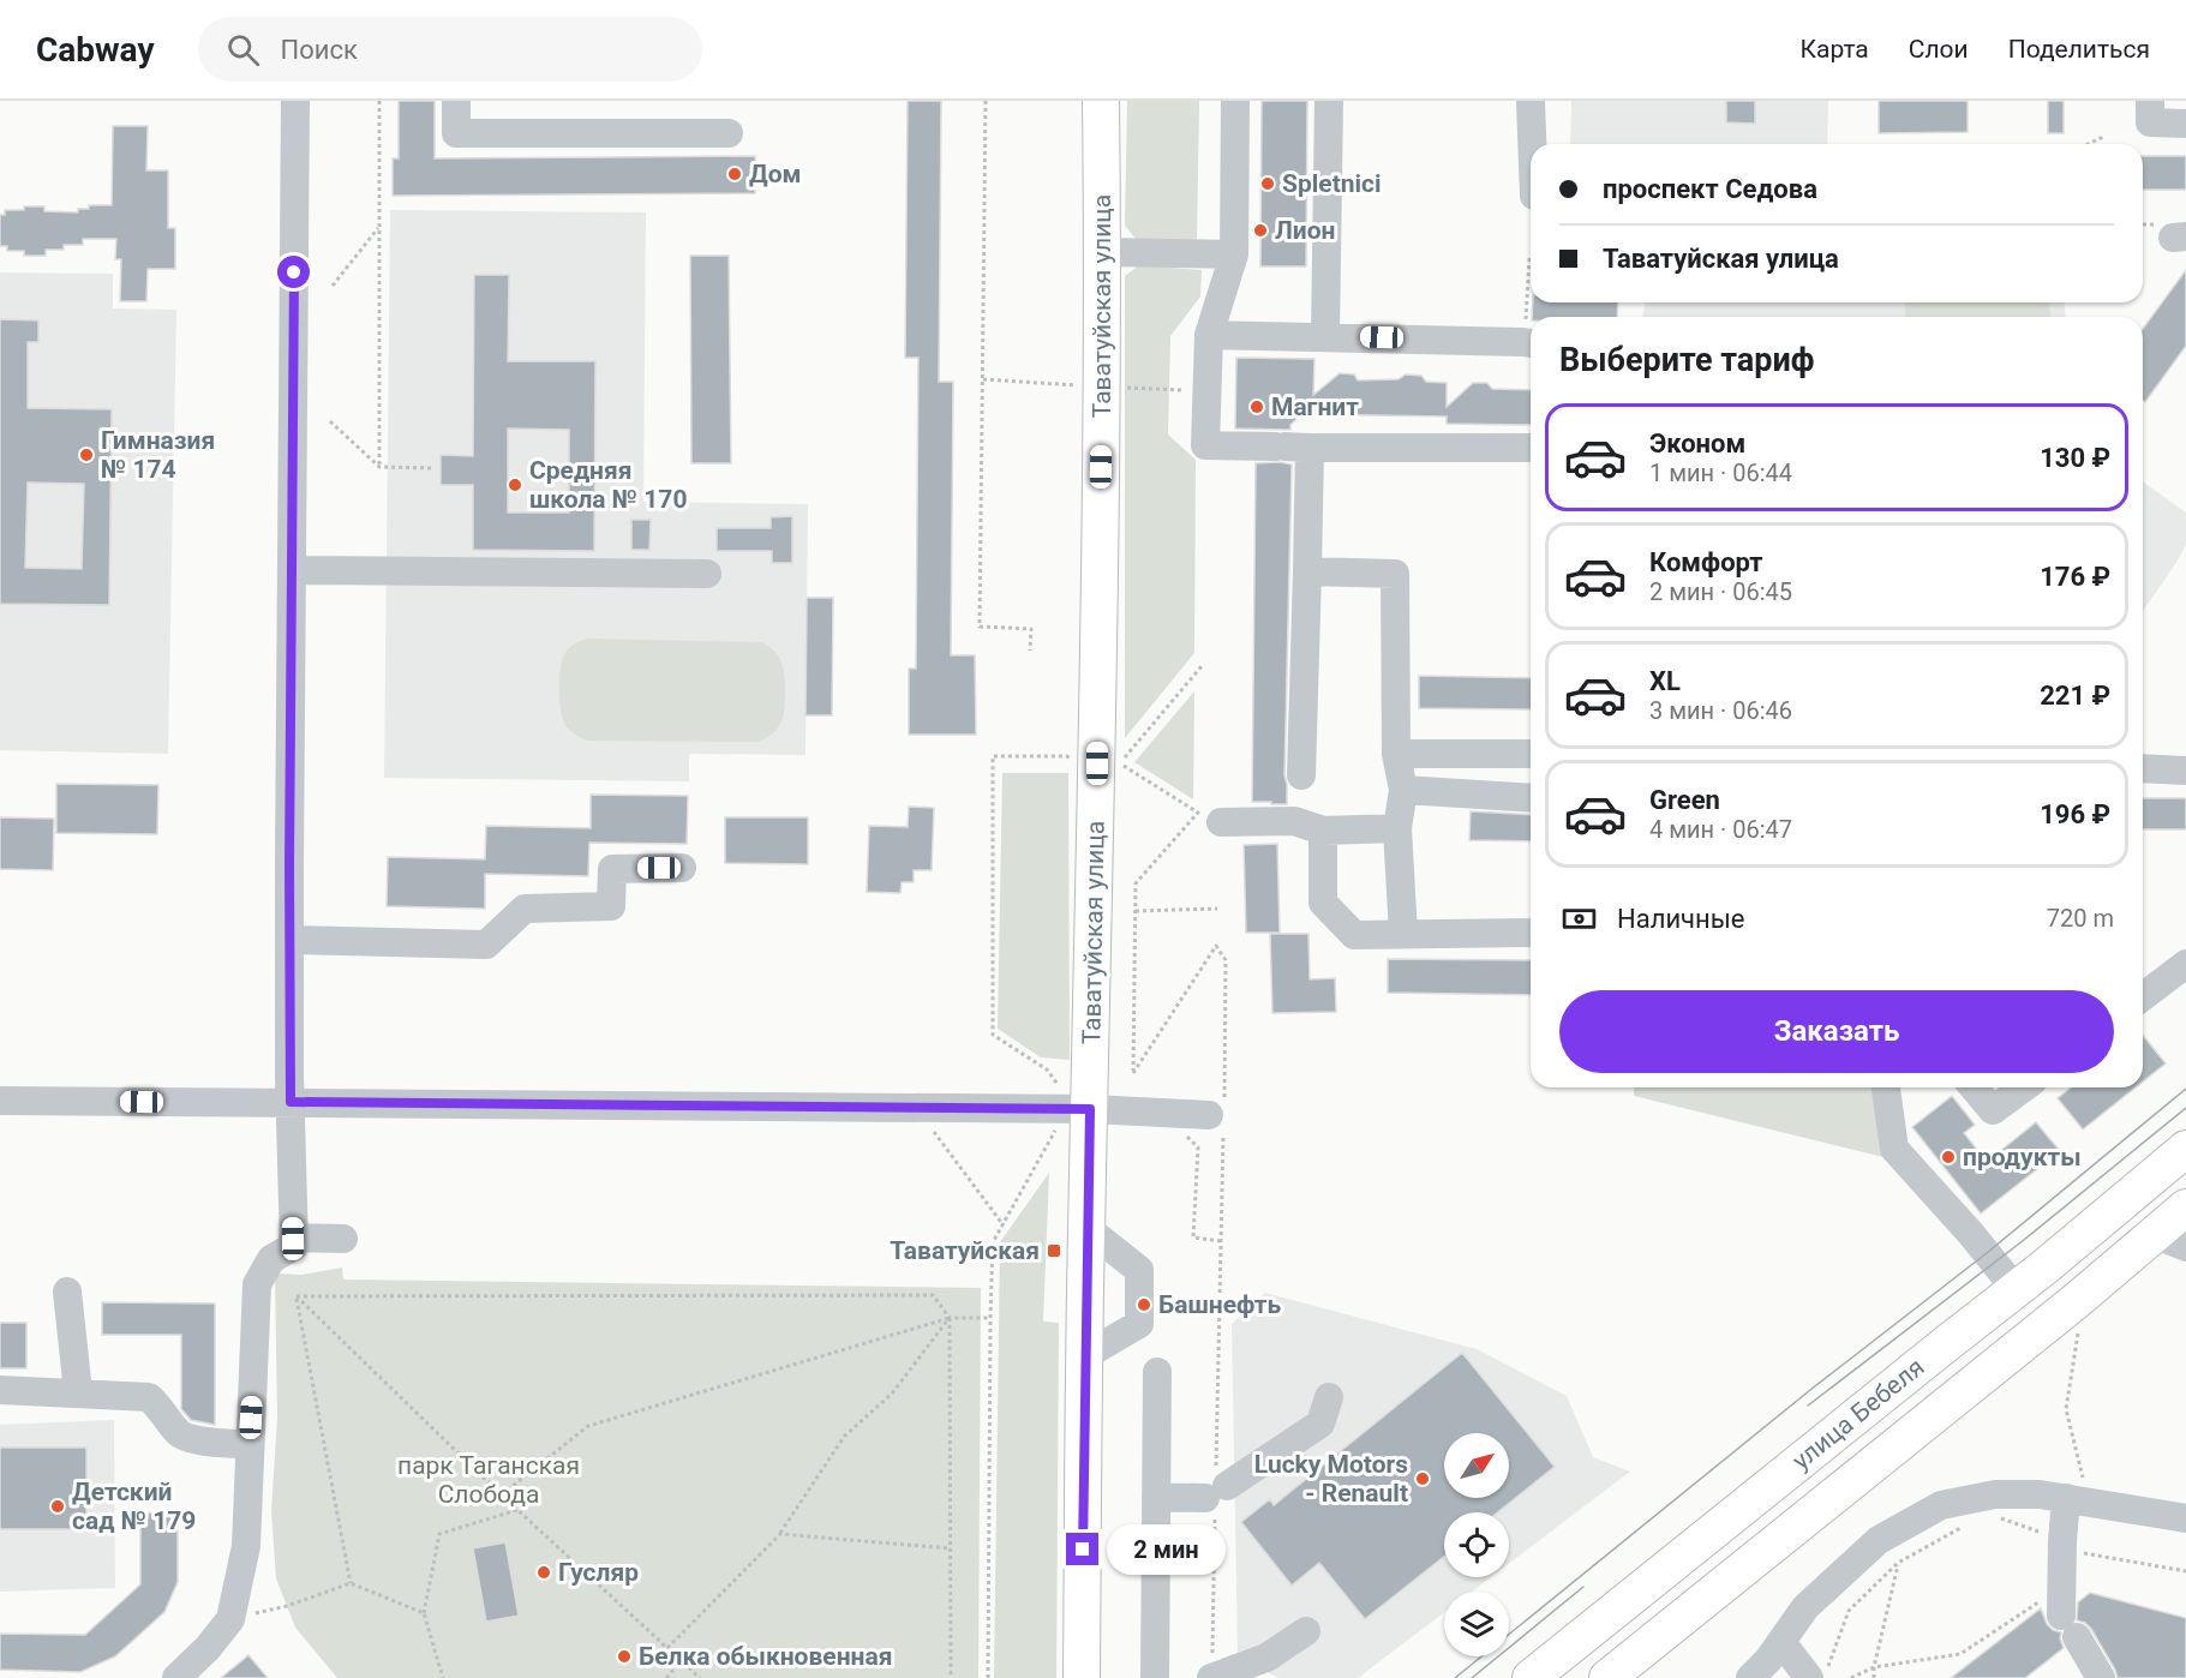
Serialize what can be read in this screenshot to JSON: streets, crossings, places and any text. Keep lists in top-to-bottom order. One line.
{"streets":{"main road":["Таватуйская улица","улица Бебеля"]},"parks":["парк Таганская Слобода"],"places":{"other":["Дом","Spletnici","Лион","Магнит","Гимназия № 174","Средняя школа № 170","продукты","Башнефть","Lucky Motors - Renault","Детский сад № 179","Гусляр","Белка обыкновенная"],"transit":["Таватуйская"]},"north":"top right","page":{"header":"Cabway","search":"Поиск","nav":["Карта","Слои","Поделиться"],"banner":["проспект Седова","Таватуйская улица"],"heading":"Выберите тариф","list":[{"name":"Эконом","note":"1 мин · 06:44","value":"130 ₽"},{"name":"Комфорт","note":"2 мин · 06:45","value":"176 ₽"},{"name":"XL","note":"3 мин · 06:46","value":"221 ₽"},{"name":"Green","note":"4 мин · 06:47","value":"196 ₽"}],"pay":["Наличные","720 m"],"buttons":"Заказать","bubble":"2 мин"}}
